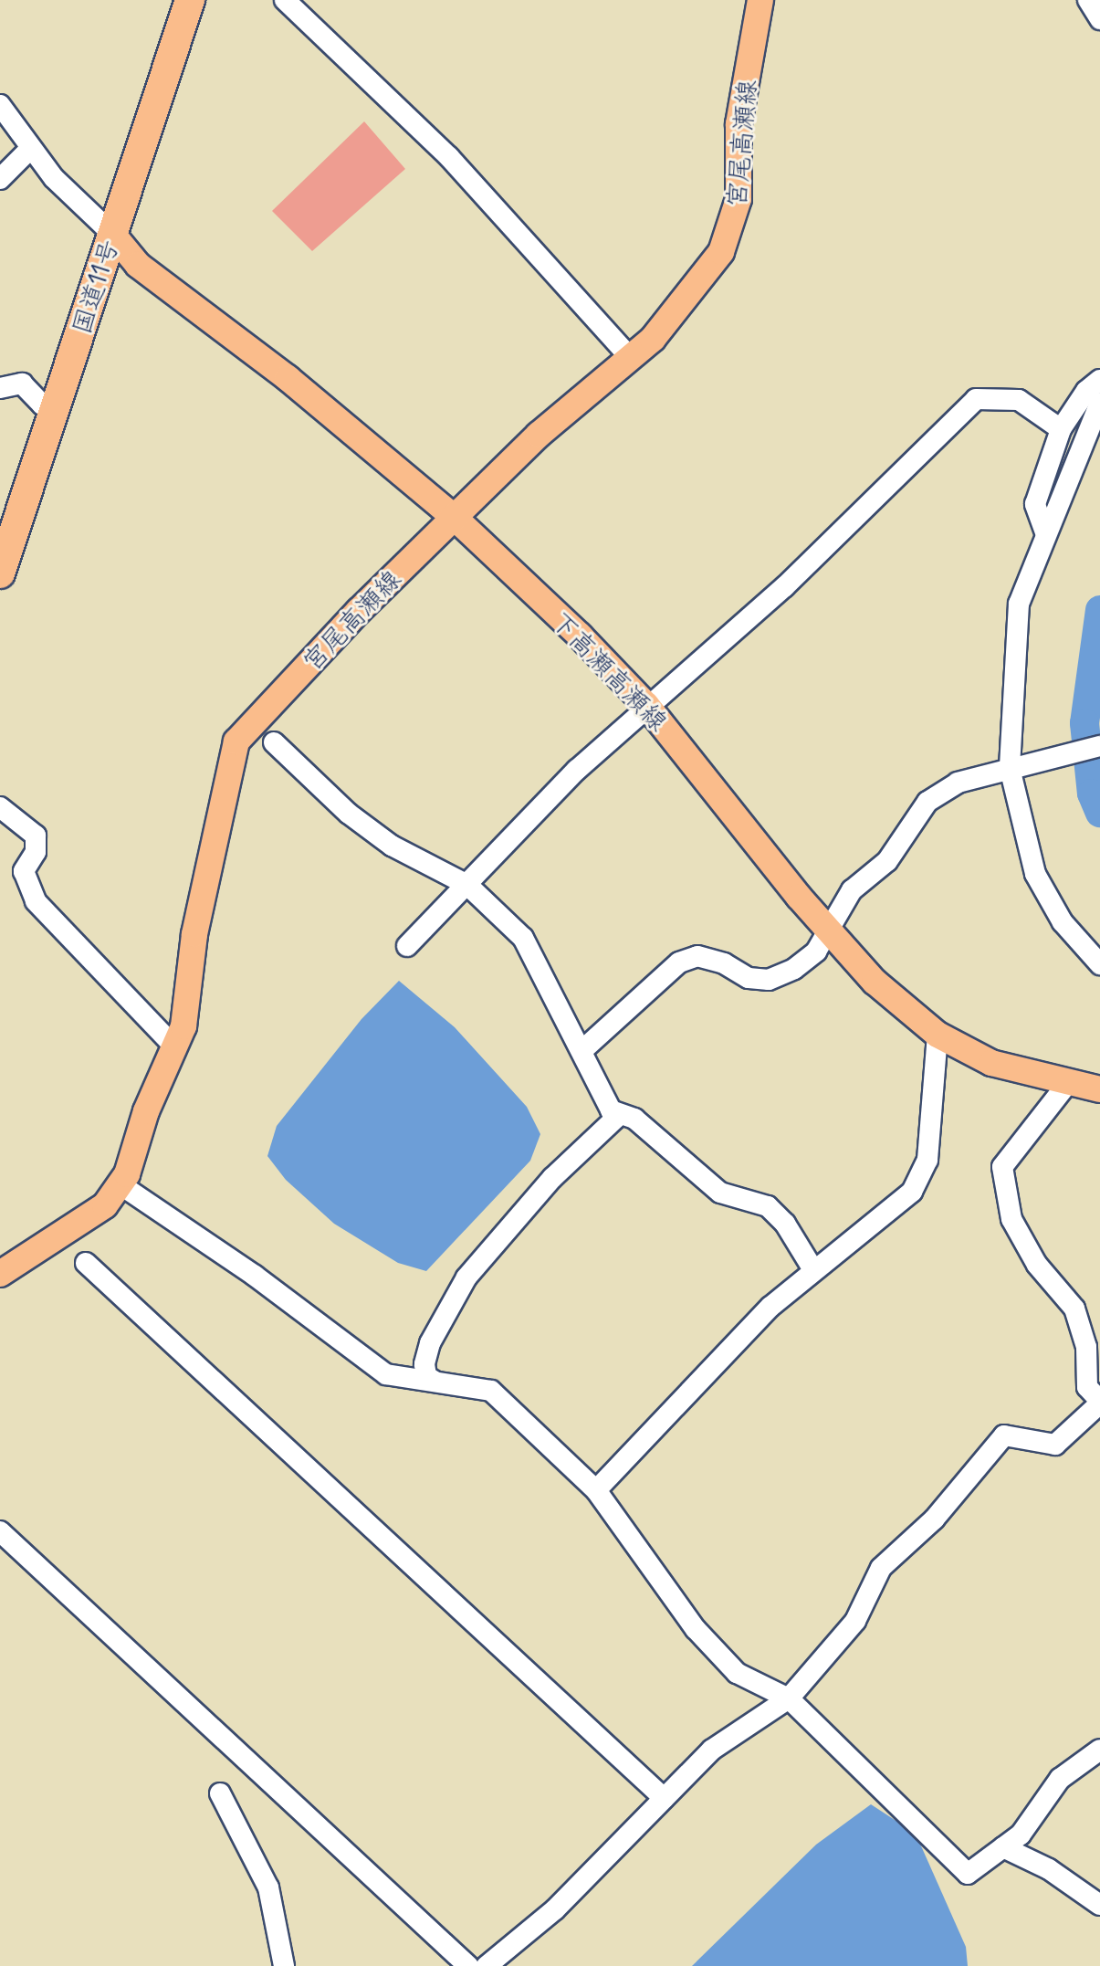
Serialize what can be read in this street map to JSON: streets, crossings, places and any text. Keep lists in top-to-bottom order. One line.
{"streets":{"highway":["国道11号"],"main road":["宮尾高瀬線","下高瀬高瀬線"]},"crossings":[["宮尾高瀬線","下高瀬高瀬線"],["国道11号","下高瀬高瀬線"]]}
